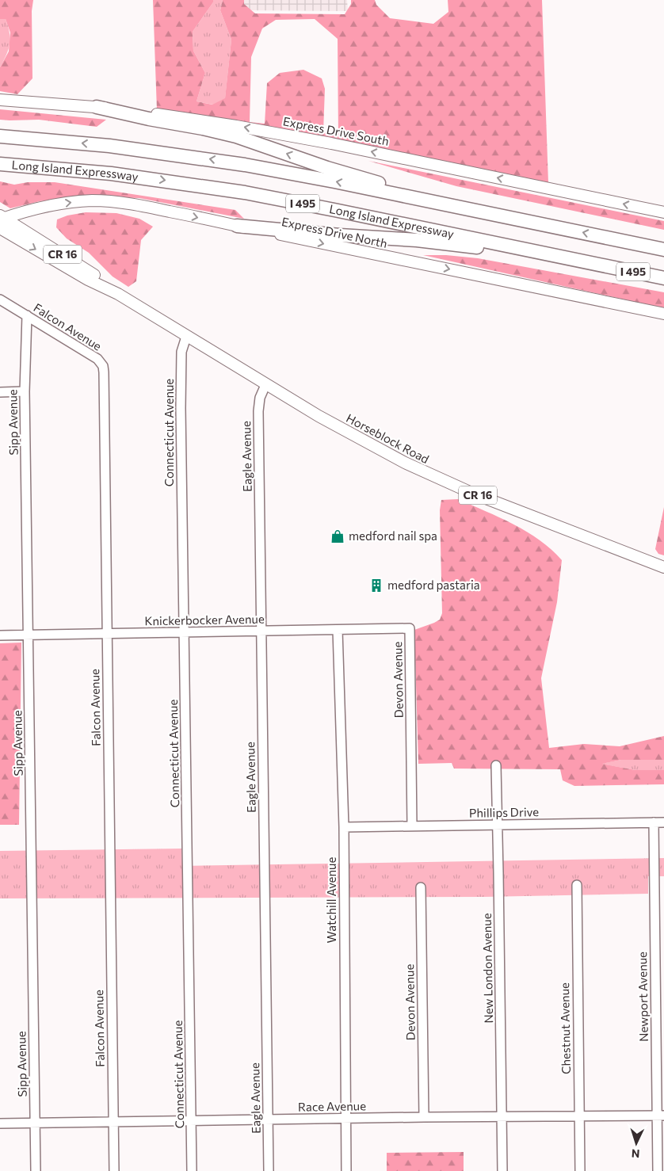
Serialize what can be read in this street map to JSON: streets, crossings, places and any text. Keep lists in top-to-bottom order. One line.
{"streets":{"highway":["Long Island Expressway","I 495"],"main road":["Express Drive South","Express Drive North","CR 16","Horseblock Road"],"street":["Falcon Avenue","Sipp Avenue","Connecticut Avenue","Eagle Avenue","Knickerbocker Avenue","Devon Avenue","Phillips Drive","Watchill Avenue","New London Avenue","Newport Avenue","Chestnut Avenue","Race Avenue"]},"crossings":[["Express Drive North","Horseblock Road"],["Falcon Avenue","Sipp Avenue"],["Falcon Avenue","Knickerbocker Avenue"],["Falcon Avenue","Race Avenue"],["Sipp Avenue","Knickerbocker Avenue"],["Sipp Avenue","Race Avenue"],["Connecticut Avenue","Horseblock Road"],["Connecticut Avenue","Knickerbocker Avenue"],["Connecticut Avenue","Race Avenue"],["Horseblock Road","Eagle Avenue"],["Eagle Avenue","Knickerbocker Avenue"],["Eagle Avenue","Race Avenue"],["Knickerbocker Avenue","Devon Avenue"],["Knickerbocker Avenue","Watchill Avenue"],["Devon Avenue","Phillips Drive"],["Devon Avenue","Race Avenue"],["Phillips Drive","Watchill Avenue"],["Phillips Drive","New London Avenue"],["Phillips Drive","Newport Avenue"],["Watchill Avenue","Race Avenue"],["New London Avenue","Race Avenue"],["Newport Avenue","Race Avenue"],["Chestnut Avenue","Race Avenue"]],"one_way":["Express Drive South","Express Drive North"],"places":{"shop":["medford nail spa"],"building":["medford pastaria"]},"north":"bottom"}
